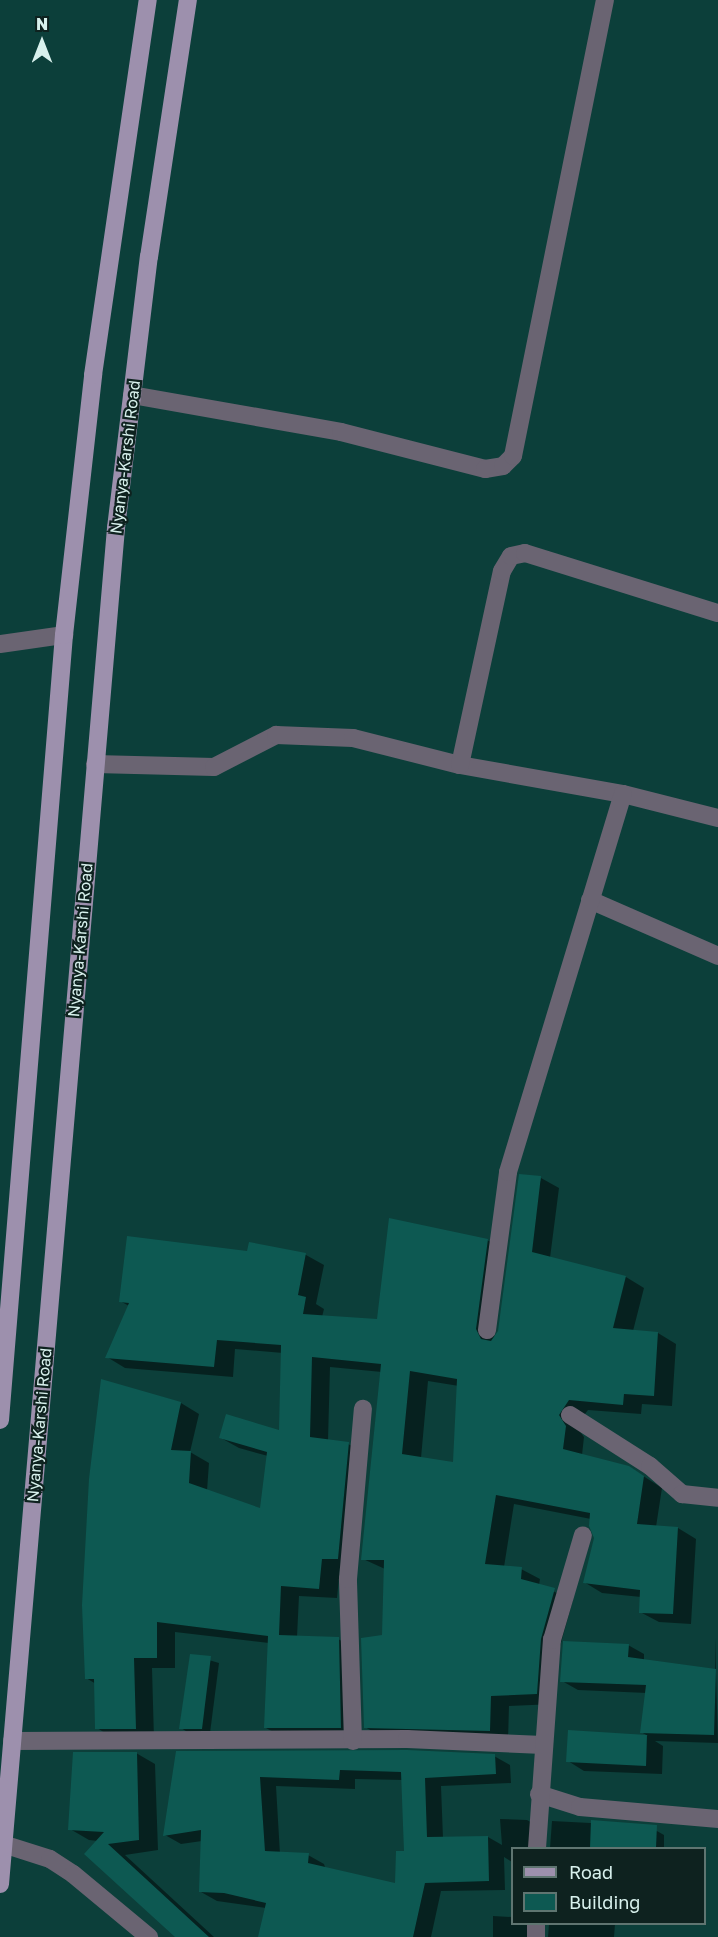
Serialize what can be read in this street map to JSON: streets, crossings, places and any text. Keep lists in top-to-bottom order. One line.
{"streets":{"main road":["Nyanya-Karshi Road"]},"legend":["Road","Building"],"north":"top"}
